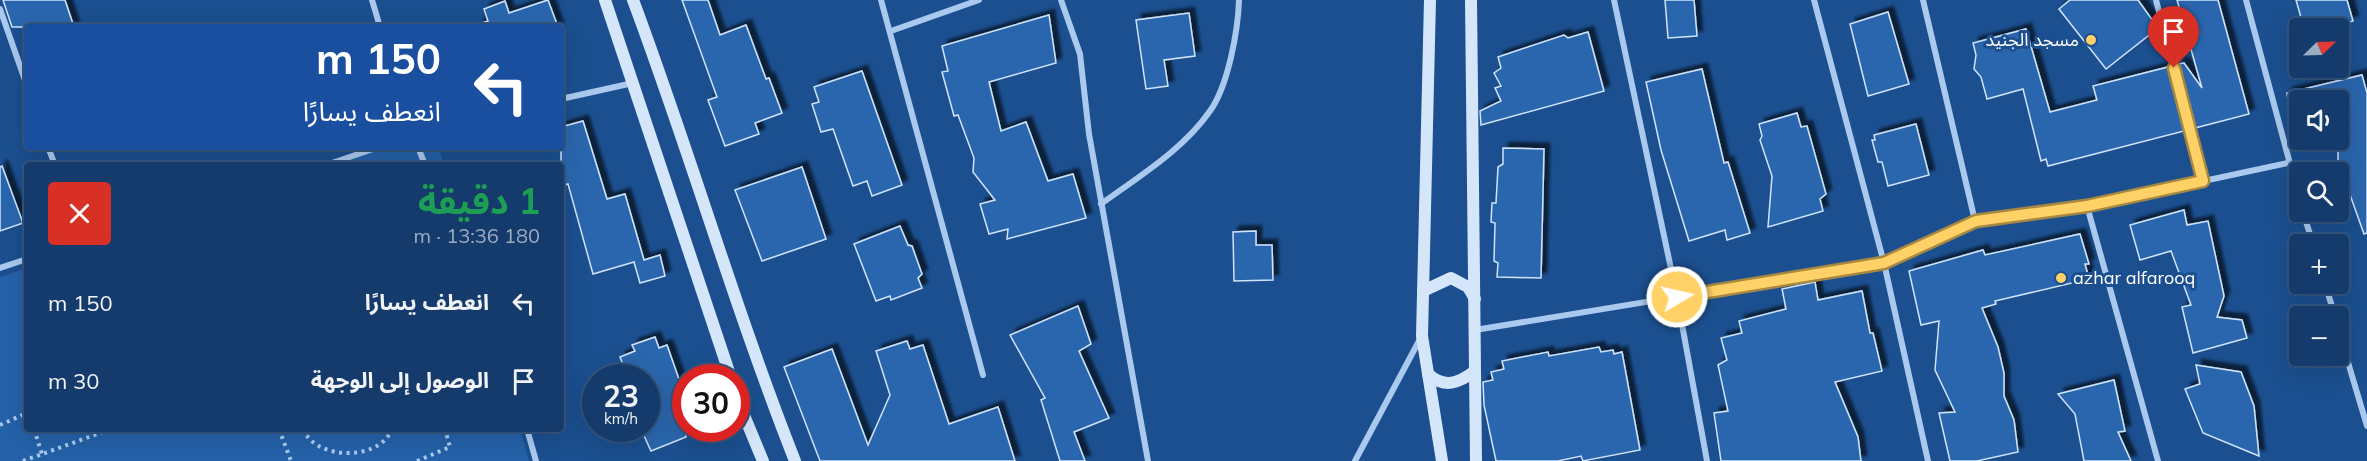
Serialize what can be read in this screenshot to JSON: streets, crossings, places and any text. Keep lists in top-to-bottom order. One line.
{"places":["مسجد الجنيد","azhar alfarooq"],"north":"top right","page":{"map_buttons":["+","−"],"turn":["150 m","انعطف يسارًا"],"heading":["1 دقيقة","180 m · 13:36"],"list":[{"name":"انعطف يسارًا","value":"150 m"},{"name":"الوصول إلى الوجهة","value":"30 m"}],"speed":"23 km/h","limit":"30"}}
